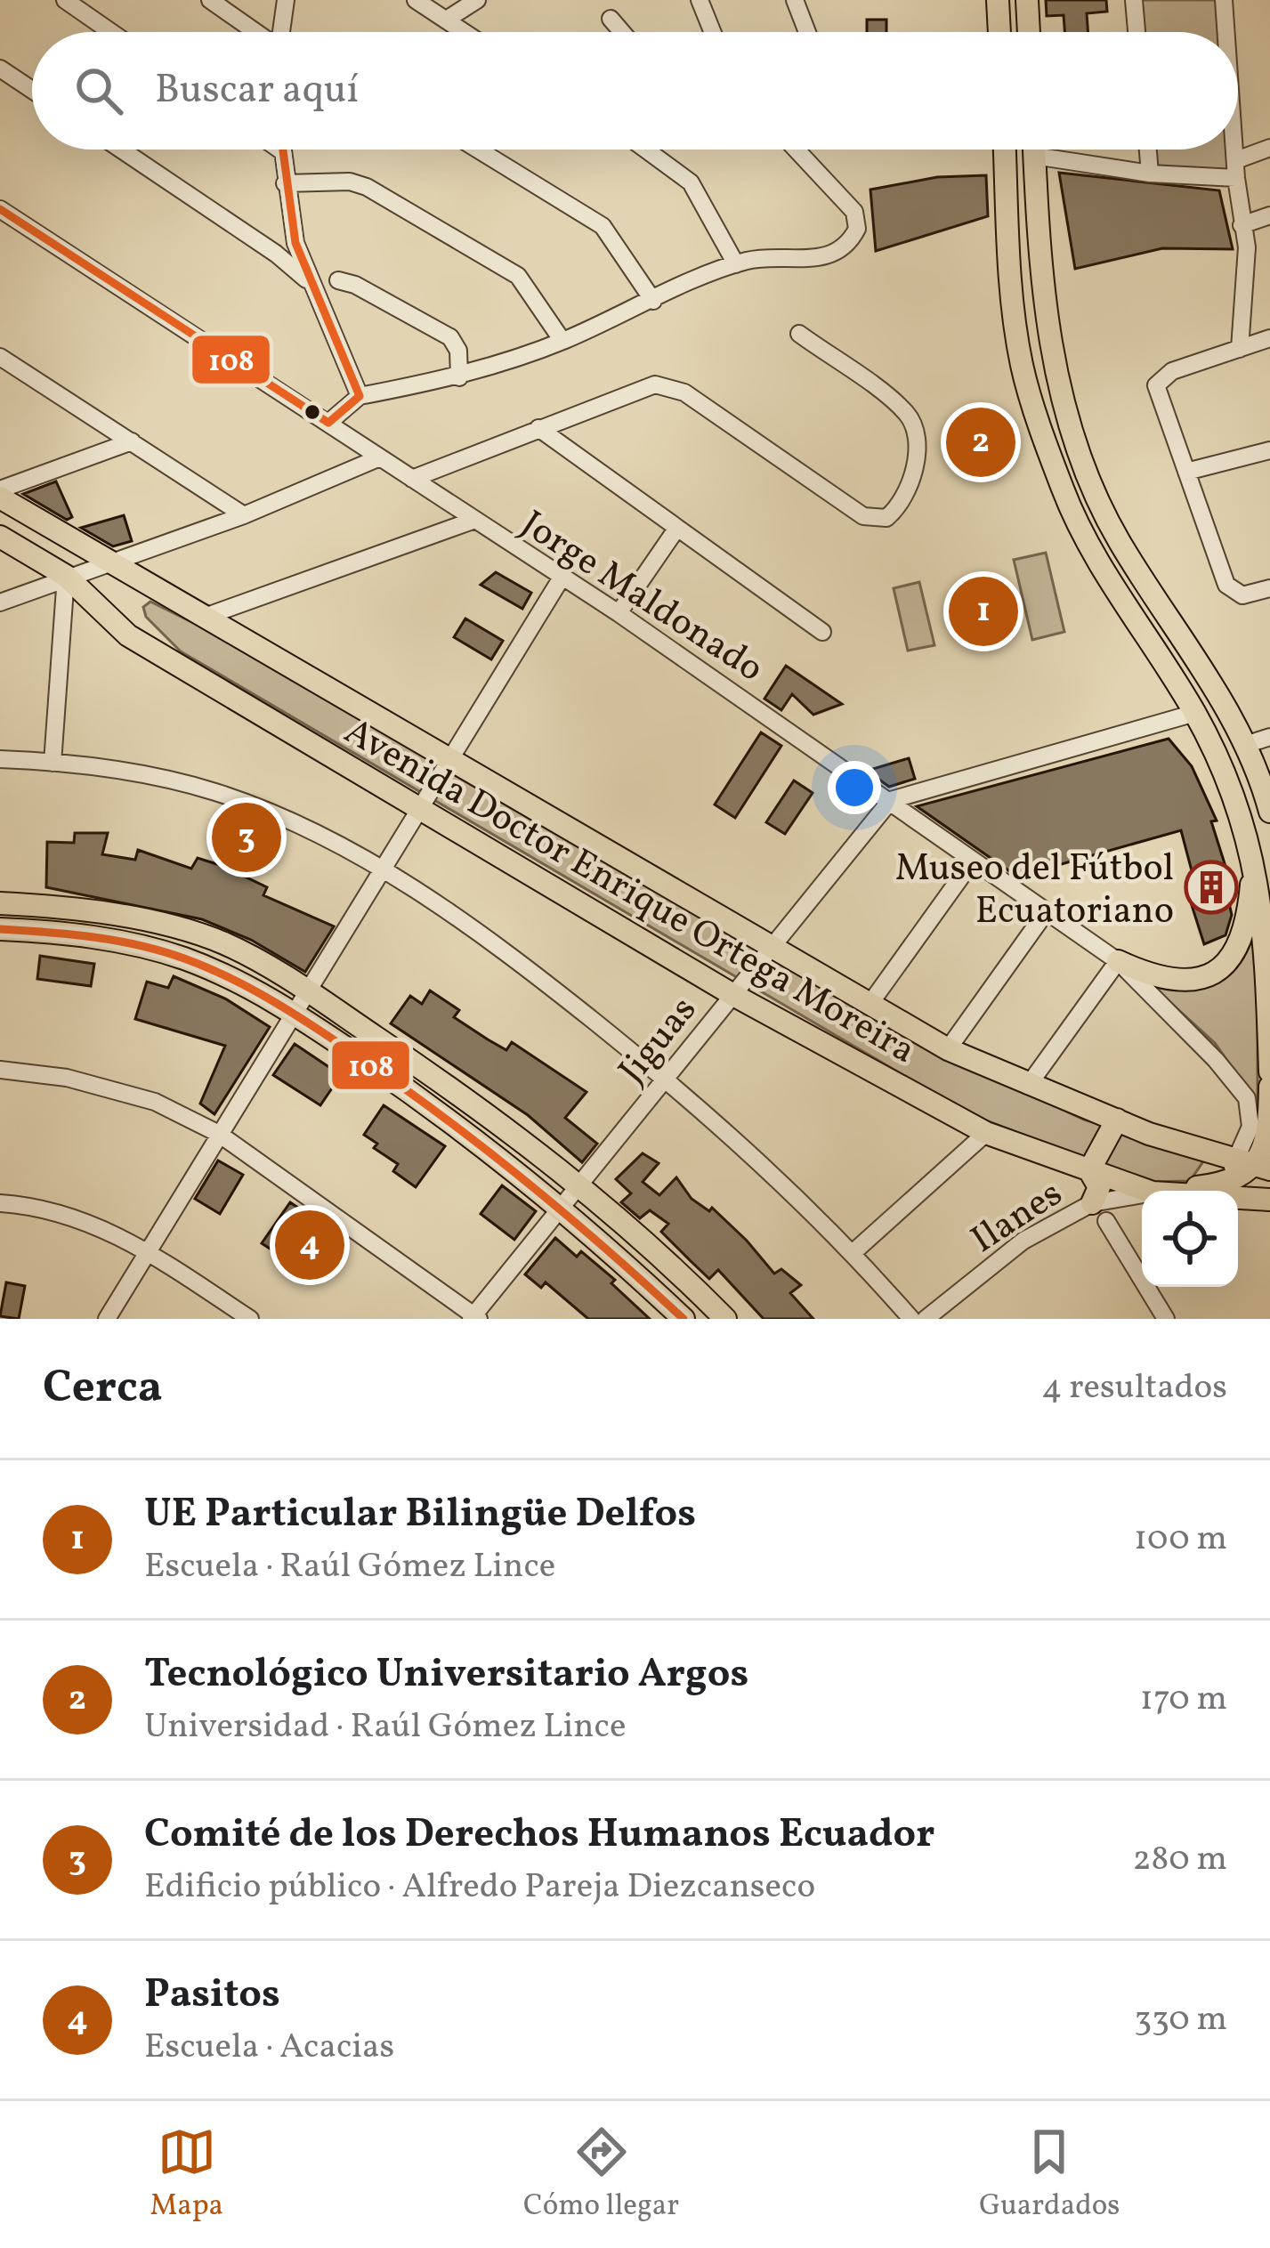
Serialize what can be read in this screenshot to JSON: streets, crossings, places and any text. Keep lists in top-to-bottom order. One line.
{"streets":{"main road":["Avenida Doctor Enrique Ortega Moreira"],"street":["Jorge Maldonado","Jiguas","Ilanes"]},"crossings":[["Jorge Maldonado","Avenida Doctor Enrique Ortega Moreira"],["Jorge Maldonado","Jiguas"],["Avenida Doctor Enrique Ortega Moreira","Jiguas"]],"places":{"building":["Museo del Fútbol Ecuatoriano"]},"lines":["transit line 108"],"page":{"search":"Buscar aquí","pins":["2","1","3","4"],"heading":["Cerca","4 resultados"],"list":[{"mark":"1","name":"UE Particular Bilingüe Delfos","note":"Escuela · Raúl Gómez Lince","value":"100 m"},{"mark":"2","name":"Tecnológico Universitario Argos","note":"Universidad · Raúl Gómez Lince","value":"170 m"},{"mark":"3","name":"Comité de los Derechos Humanos Ecuador","note":"Edificio público · Alfredo Pareja Diezcanseco","value":"280 m"},{"mark":"4","name":"Pasitos","note":"Escuela · Acacias","value":"330 m"}],"nav":["Mapa","Cómo llegar","Guardados"]}}
